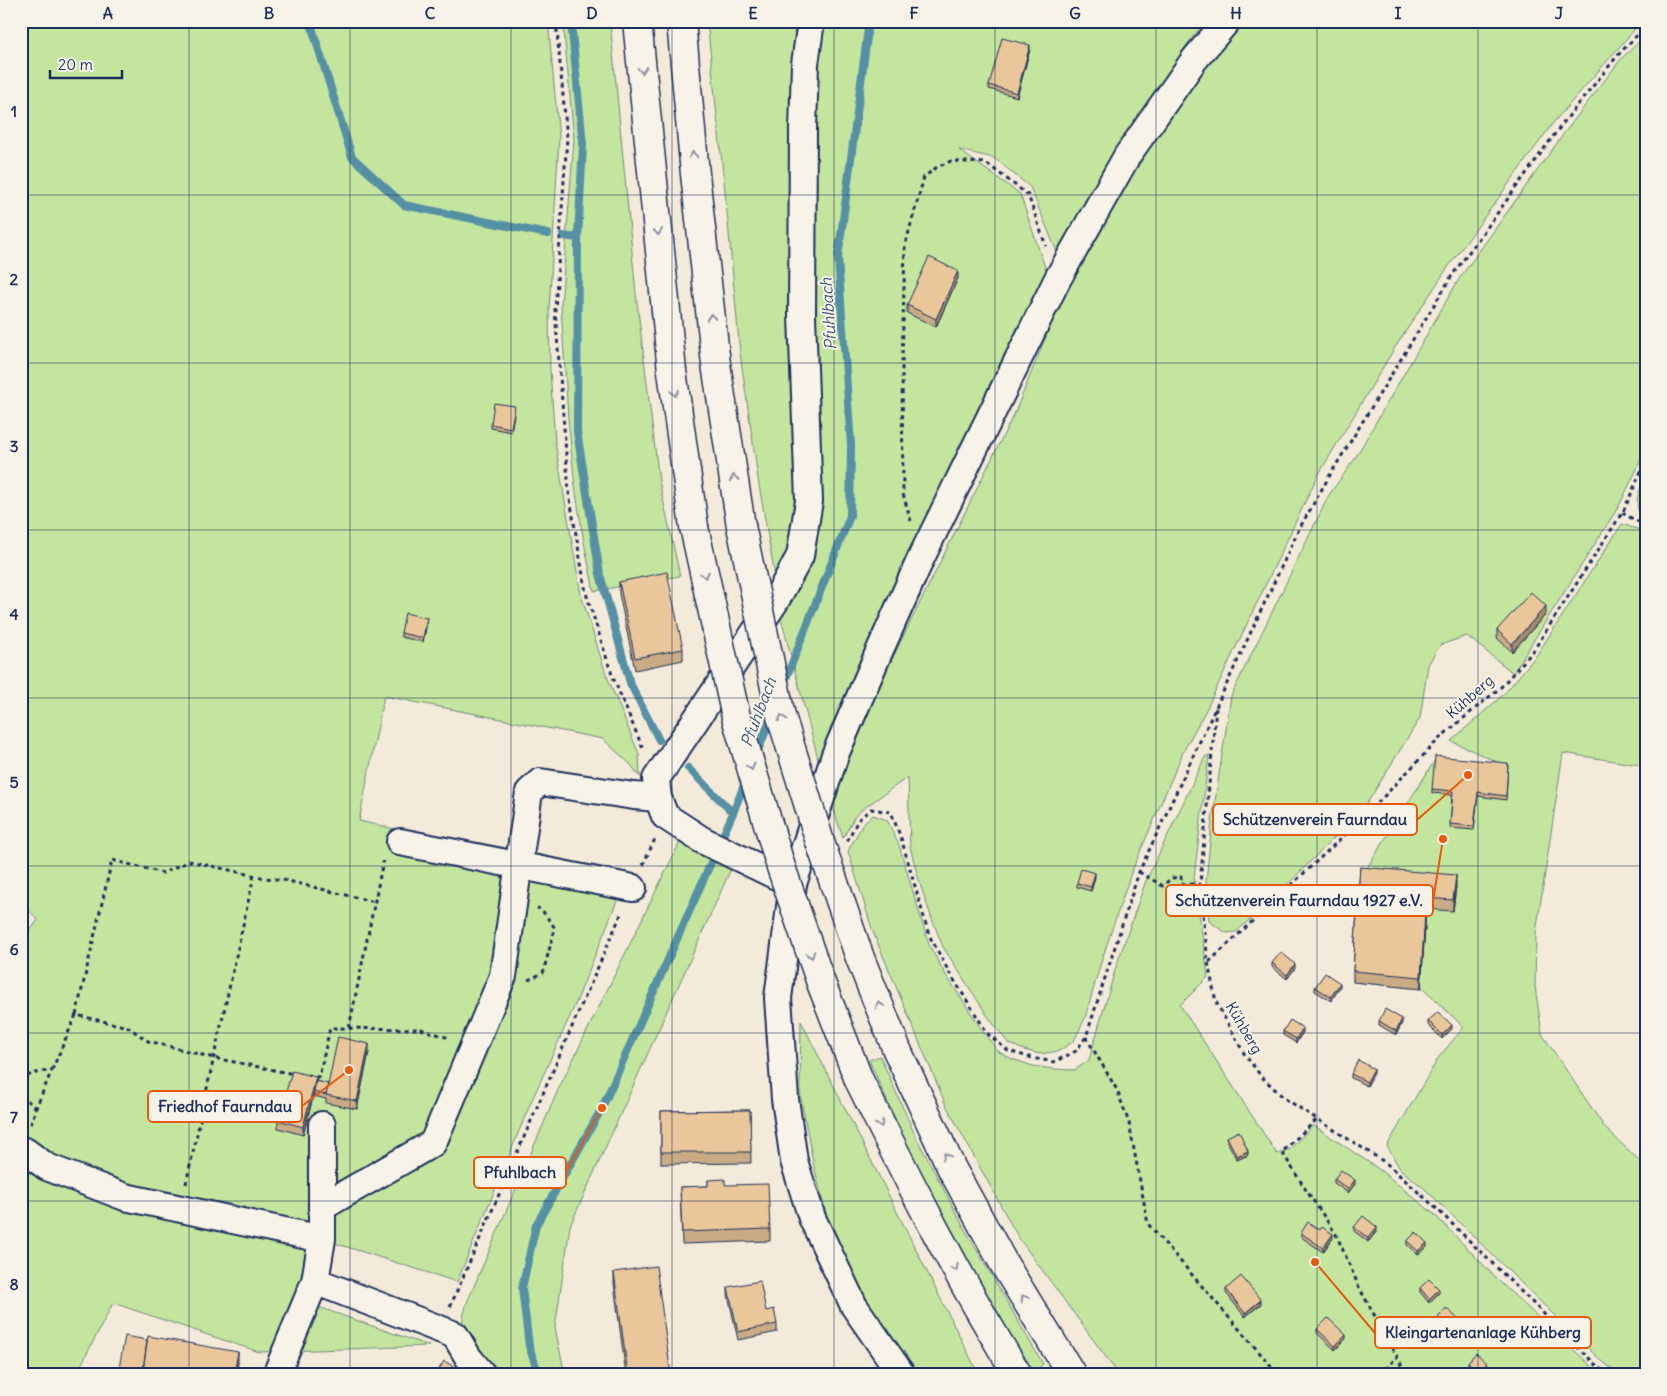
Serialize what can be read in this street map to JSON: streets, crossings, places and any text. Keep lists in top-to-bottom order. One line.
{"streets":{"path":["Kühberg"]},"water":["Pfuhlbach"],"places":["Schützenverein Faurndau","Schützenverein Faurndau 1927 e.V.","Friedhof Faurndau","Pfuhlbach","Kleingartenanlage Kühberg"],"scale_bar":"20 m","grid":{"columns":["A","B","C","D","E","F","G","H","I","J"],"rows":["1","2","3","4","5","6","7","8"]}}
